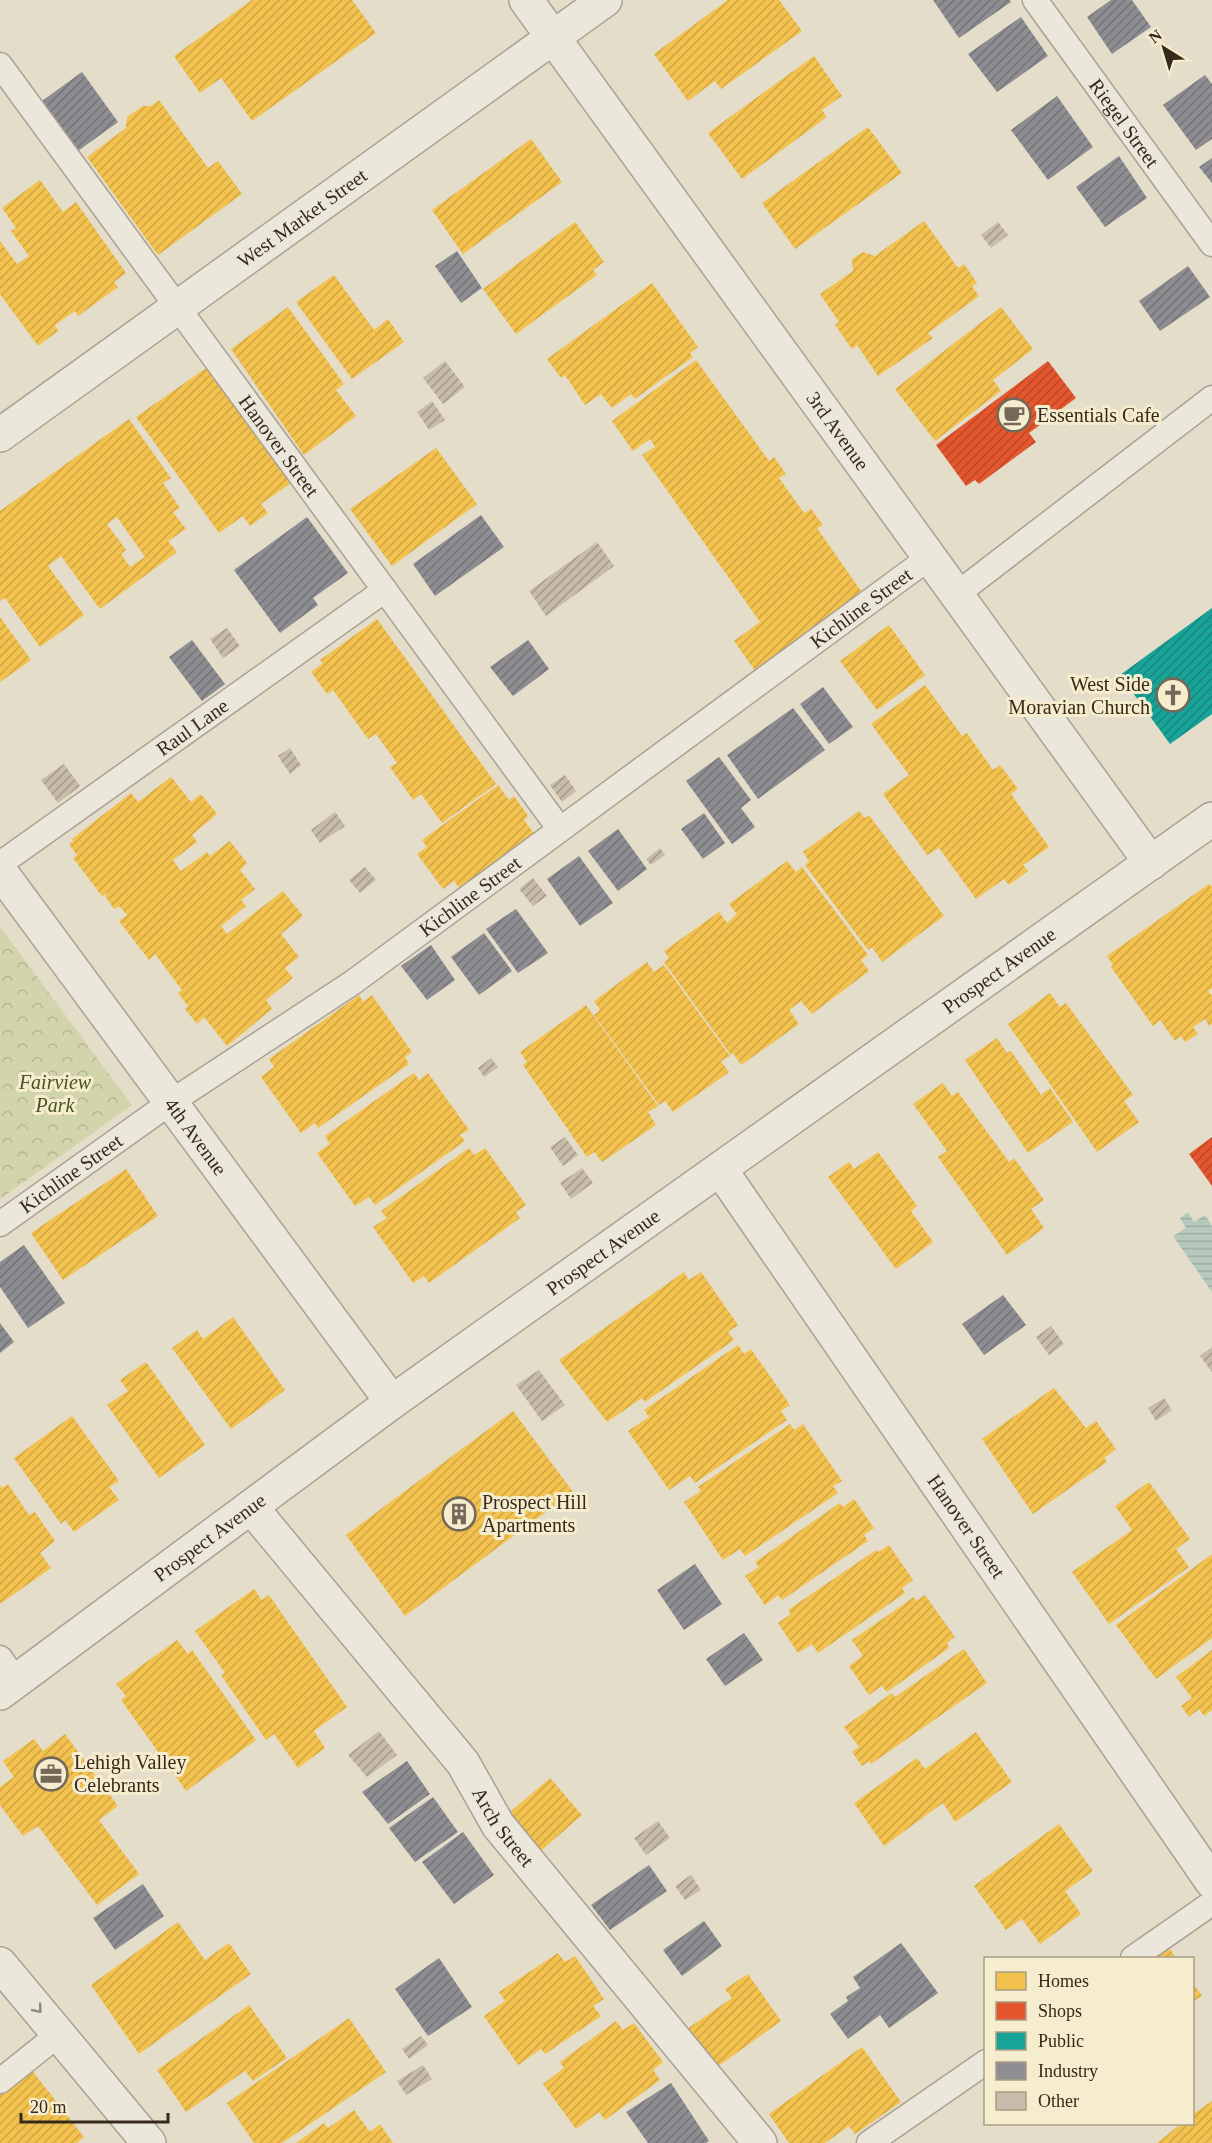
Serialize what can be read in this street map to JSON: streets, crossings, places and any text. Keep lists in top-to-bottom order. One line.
{"streets":{"street":["West Market Street","3rd Avenue","Hanover Street","Prospect Avenue","4th Avenue","Arch Street"],"lane":["Riegel Street","Kichline Street","Raul Lane"]},"crossings":[["West Market Street","3rd Avenue"],["West Market Street","Hanover Street"],["3rd Avenue","Kichline Street"],["3rd Avenue","Prospect Avenue"],["Hanover Street","Kichline Street"],["Hanover Street","Raul Lane"],["Hanover Street","Prospect Avenue"],["Kichline Street","4th Avenue"],["Prospect Avenue","4th Avenue"],["Prospect Avenue","Arch Street"]],"parks":["Fairview Park"],"places":{"cafe":["Essentials Cafe"],"church":["West Side Moravian Church"],"building":["Prospect Hill Apartments"],"office":["Lehigh Valley Celebrants"]},"legend":["Homes","Shops","Public","Industry","Other"],"scale_bar":"20 m","north":"top left"}
